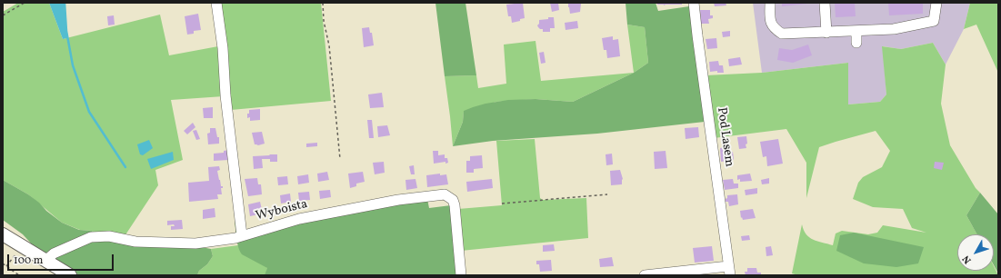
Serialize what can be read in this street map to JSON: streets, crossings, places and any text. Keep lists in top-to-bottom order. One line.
{"streets":{"street":["Pod Lasem","Wyboista"]},"scale_bar":"100 m","north":"bottom left"}
